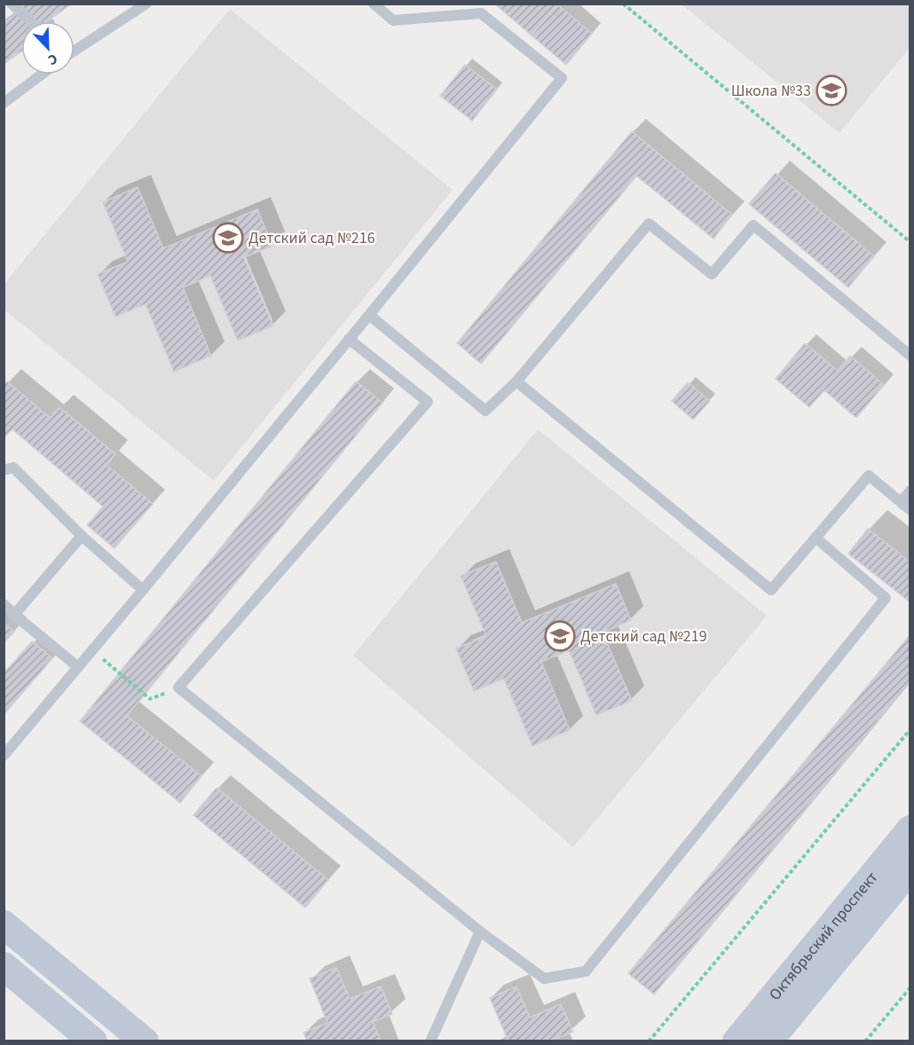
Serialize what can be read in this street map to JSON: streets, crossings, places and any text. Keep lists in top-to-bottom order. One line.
{"streets":{"main road":["Октябрьский проспект"]},"places":{"school or university":["Школа №33","Детский сад №216","Детский сад №219"]},"north":"bottom right"}
